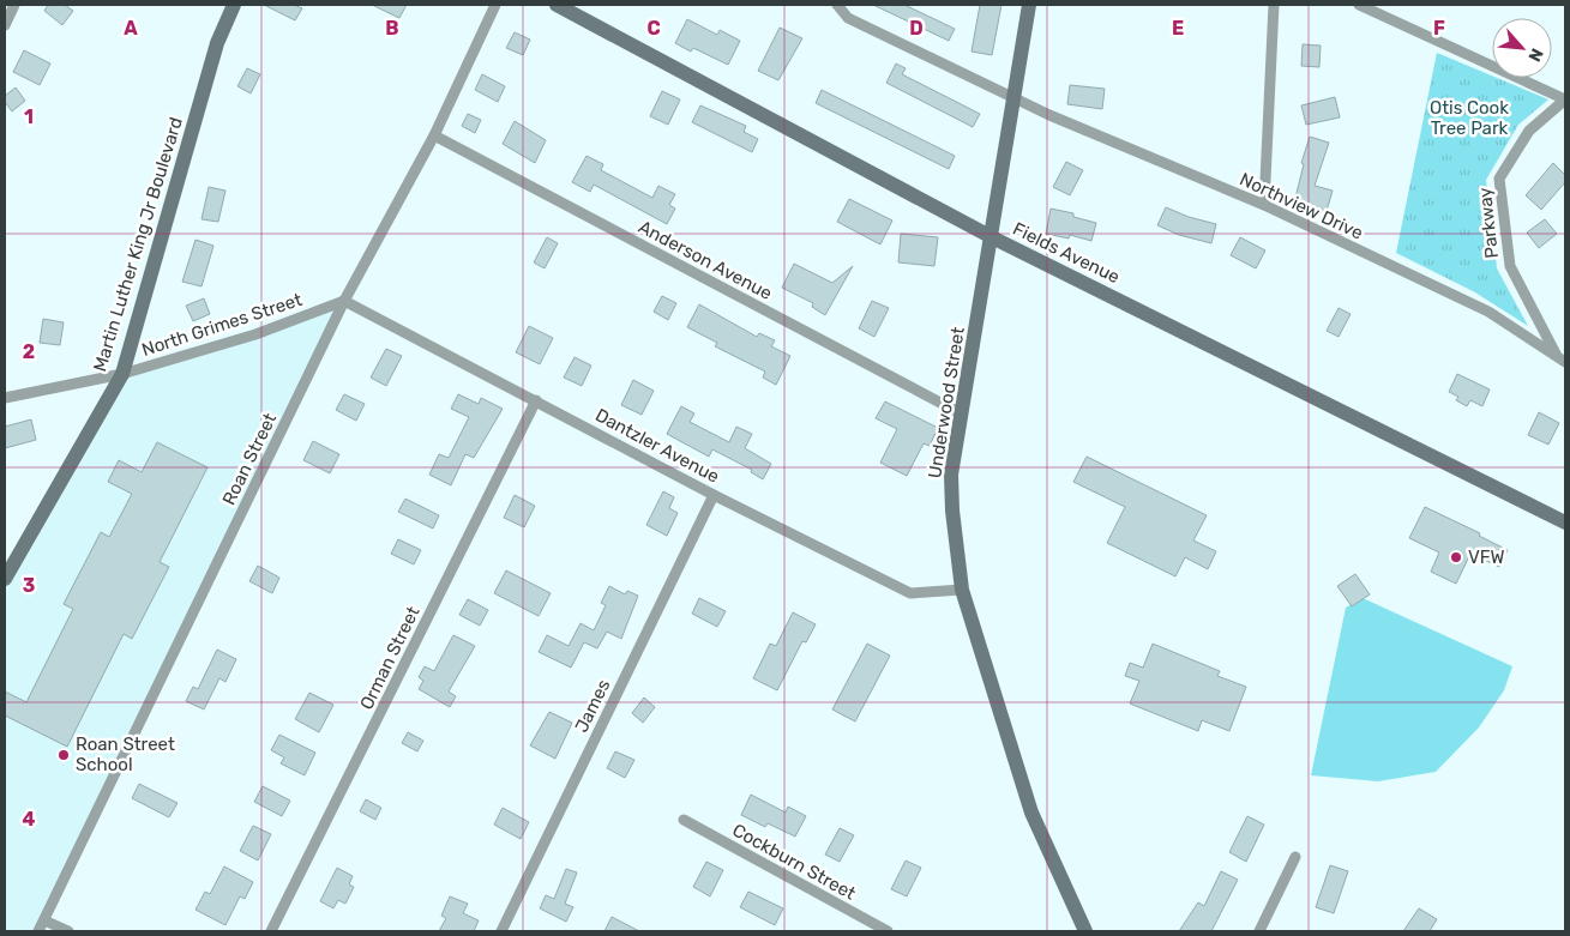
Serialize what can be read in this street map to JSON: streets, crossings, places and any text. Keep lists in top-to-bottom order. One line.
{"streets":{"street":["Northview Drive","Parkway","Martin Luther King Jr Boulevard","Fields Avenue","Anderson Avenue","North Grimes Street","Underwood Street","Dantzler Avenue","Roan Street","Orman Street","James","Cockburn Street"]},"crossings":[["Northview Drive","Parkway"],["Northview Drive","Underwood Street"],["Martin Luther King Jr Boulevard","North Grimes Street"],["Fields Avenue","Underwood Street"],["Anderson Avenue","Underwood Street"],["Anderson Avenue","Roan Street"],["North Grimes Street","Dantzler Avenue"],["North Grimes Street","Roan Street"],["Underwood Street","Dantzler Avenue"],["Dantzler Avenue","Roan Street"],["Dantzler Avenue","Orman Street"],["Dantzler Avenue","James"]],"parks":["Otis Cook Tree Park"],"places":["VFW","Roan Street School"],"north":"bottom right","grid":{"columns":["A","B","C","D","E","F"],"rows":["1","2","3","4"]}}
